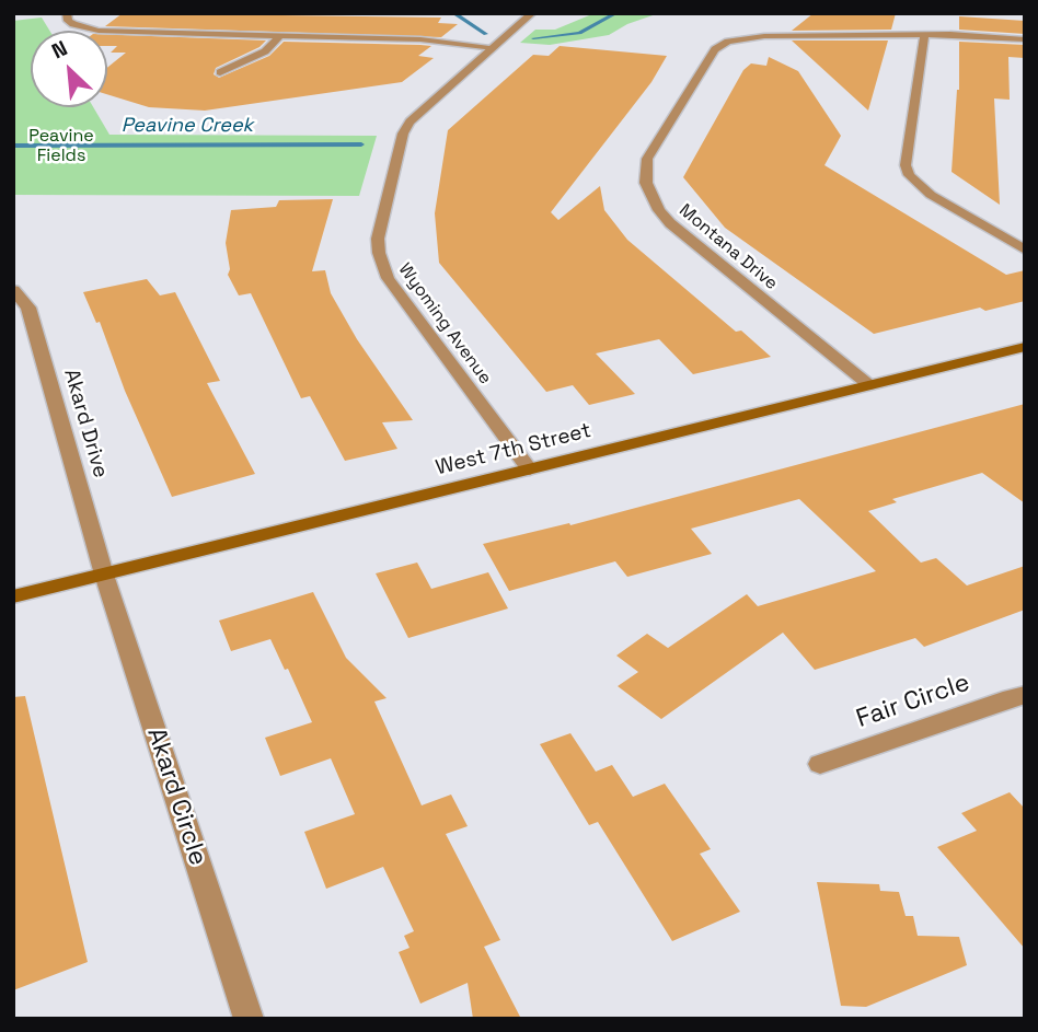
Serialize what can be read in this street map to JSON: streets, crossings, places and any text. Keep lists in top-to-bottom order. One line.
{"streets":{"main road":["West 7th Street"],"street":["Montana Drive","Wyoming Avenue","Akard Drive","Fair Circle","Akard Circle"]},"crossings":[["Montana Drive","West 7th Street"],["Wyoming Avenue","West 7th Street"],["Akard Drive","West 7th Street"],["Akard Drive","Akard Circle"],["West 7th Street","Akard Circle"]],"water":["Peavine Creek"],"parks":["Peavine Fields"],"north":"top left"}
